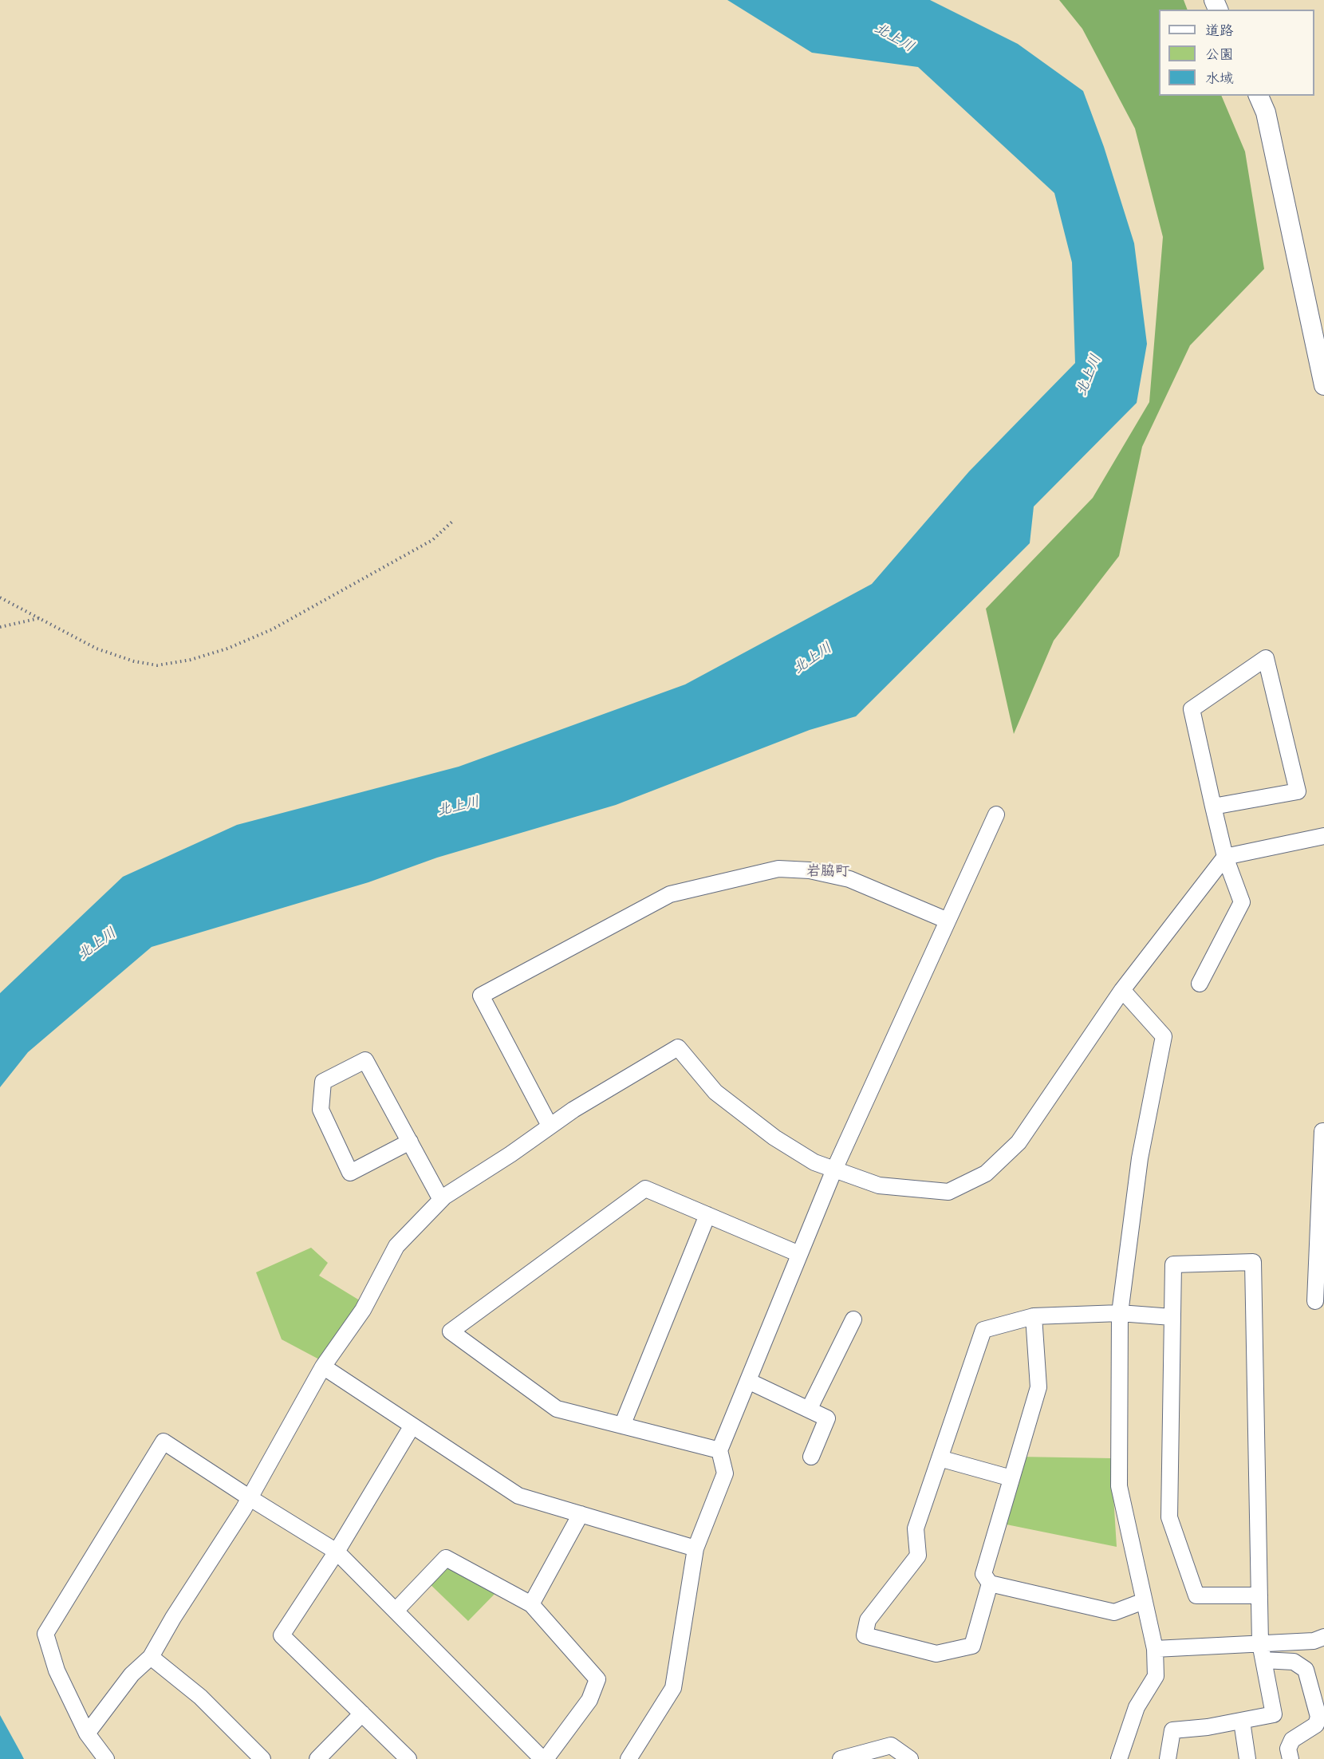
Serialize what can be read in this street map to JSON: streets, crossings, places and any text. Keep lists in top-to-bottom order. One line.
{"districts":["岩脇町"],"water":["北上川"],"legend":["道路","公園","水域"]}
